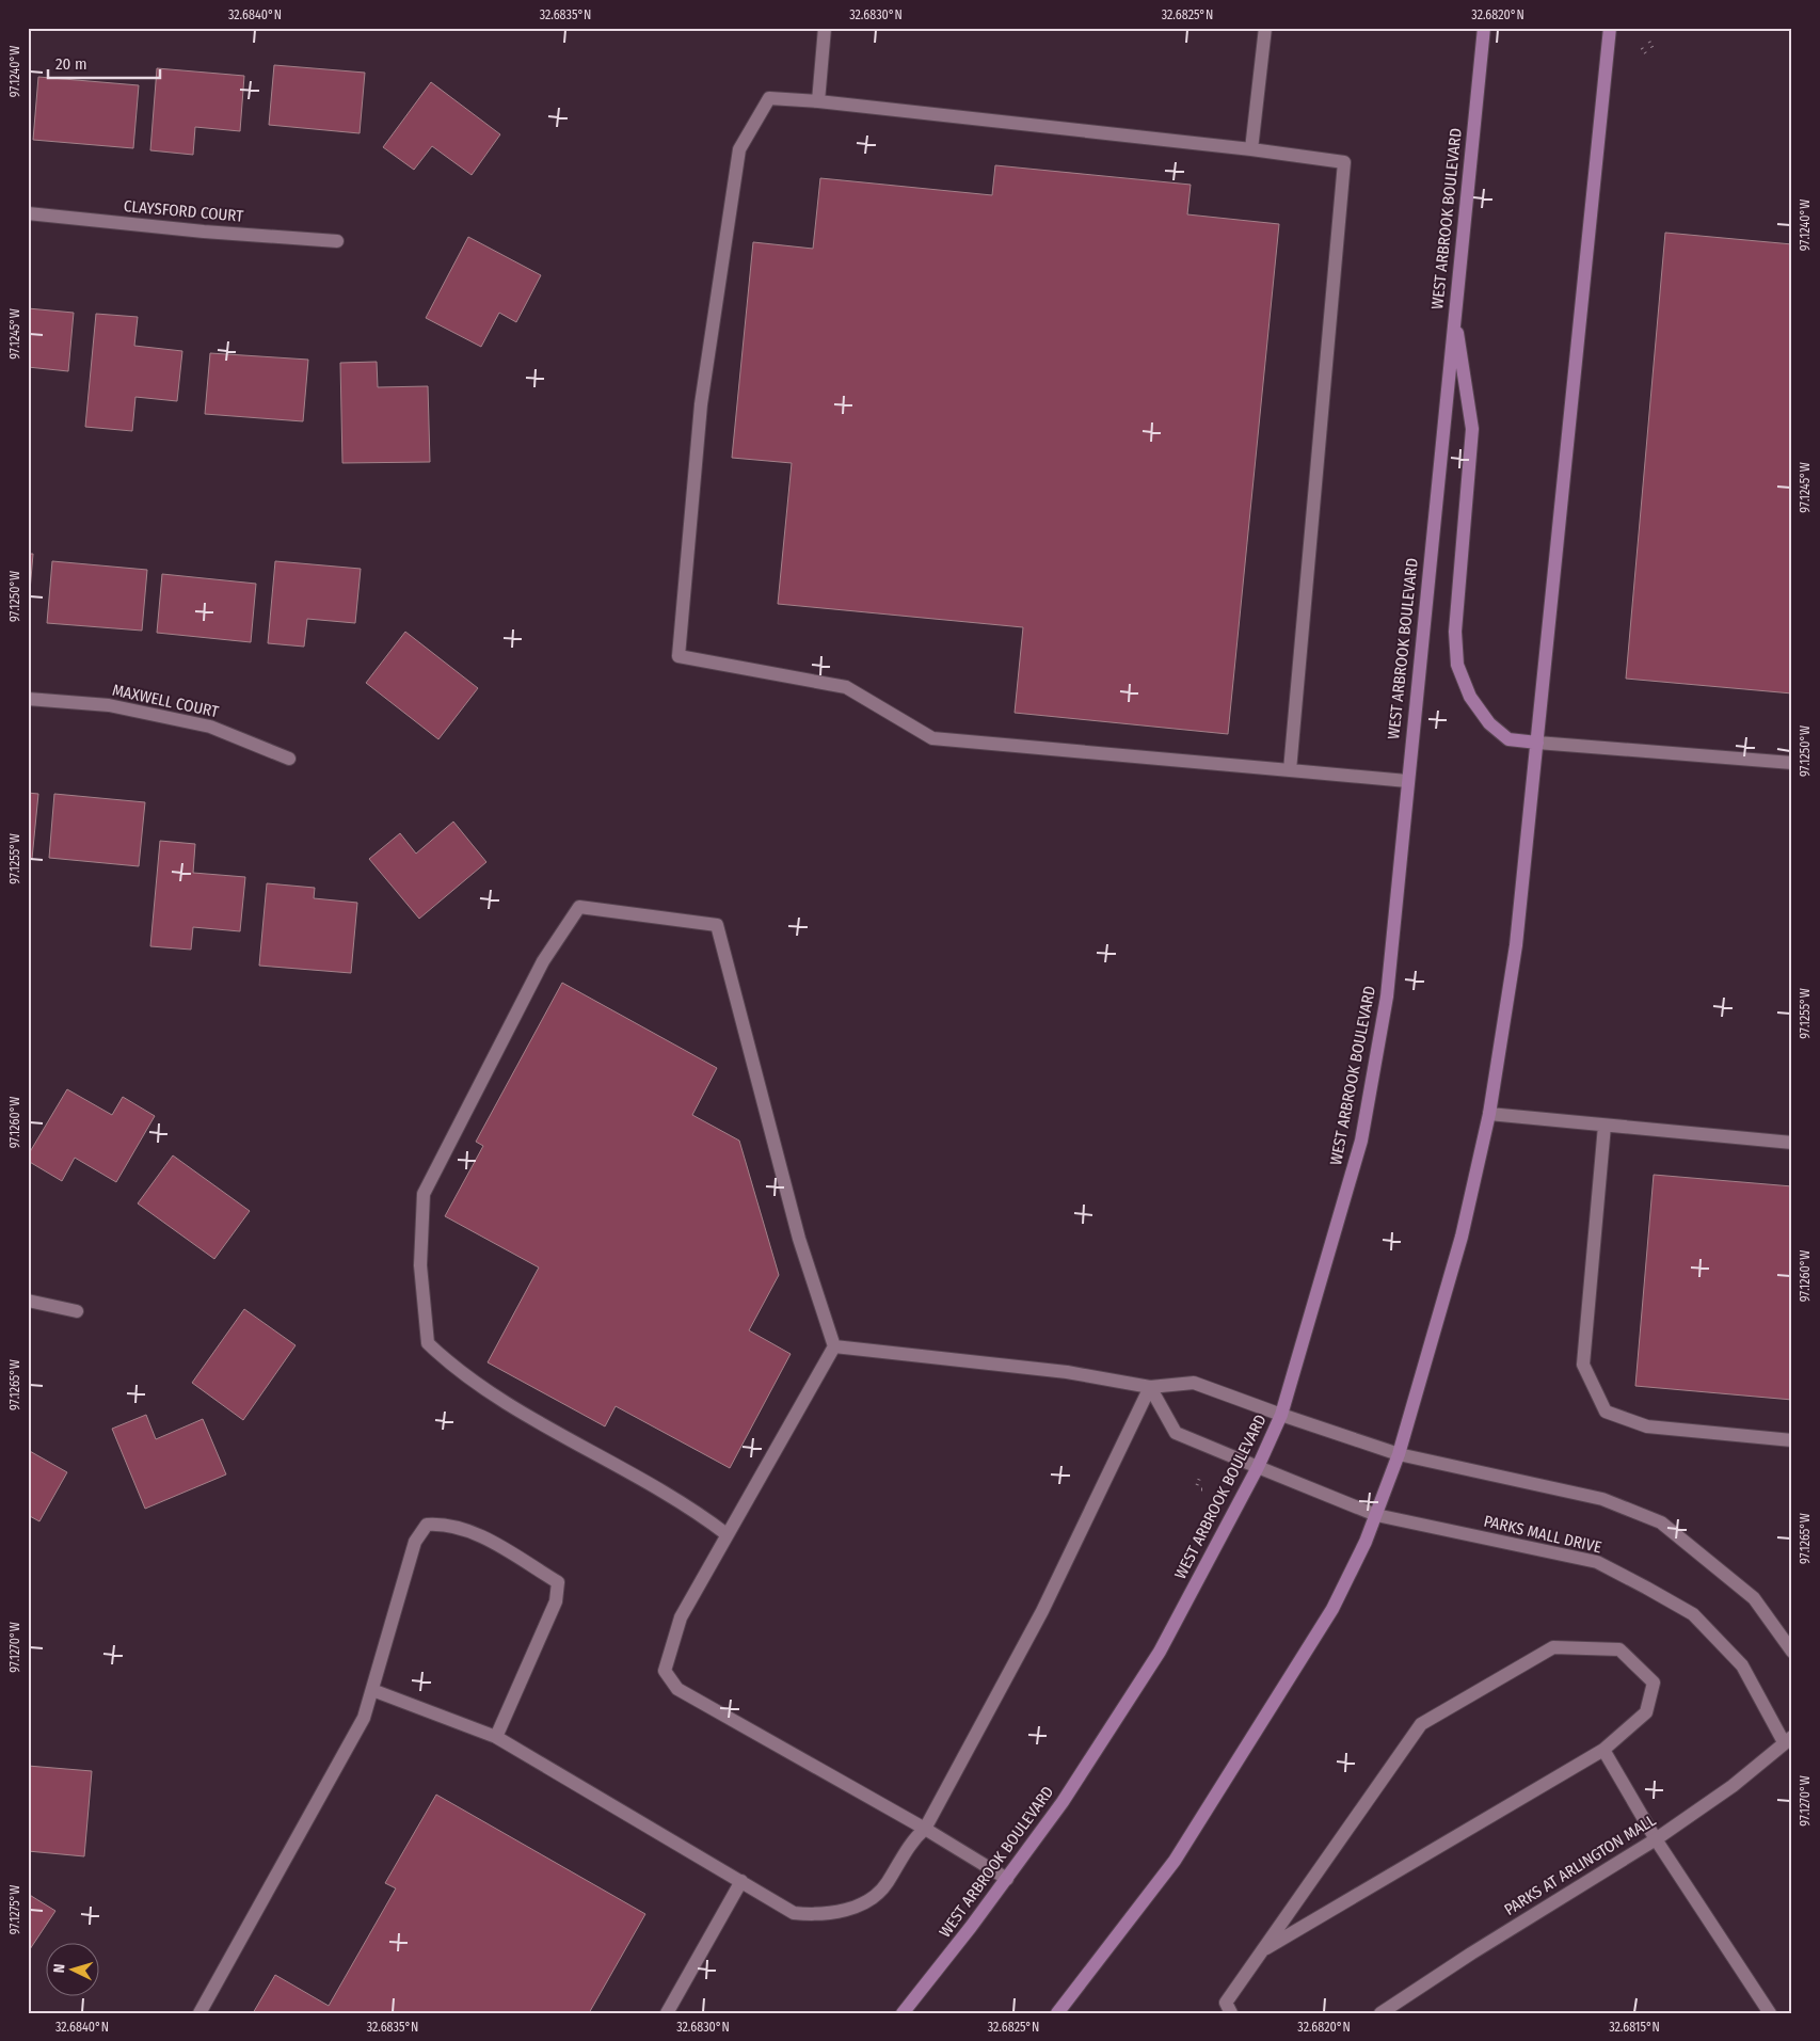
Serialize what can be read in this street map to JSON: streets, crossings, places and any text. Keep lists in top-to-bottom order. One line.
{"streets":{"street":["CLAYSFORD COURT","WEST ARBROOK BOULEVARD","MAXWELL COURT","PARKS MALL DRIVE","PARKS AT ARLINGTON MALL"]},"crossings":[["WEST ARBROOK BOULEVARD","PARKS MALL DRIVE"],["PARKS MALL DRIVE","PARKS AT ARLINGTON MALL"]],"scale_bar":"20 m","north":"left","coordinates":["32.6840°N","32.6835°N","32.6830°N","32.6825°N","32.6820°N","97.1240°W","97.1245°W","97.1250°W","97.1255°W","97.1260°W","97.1265°W","97.1270°W","97.1275°W","32.6815°N"]}
